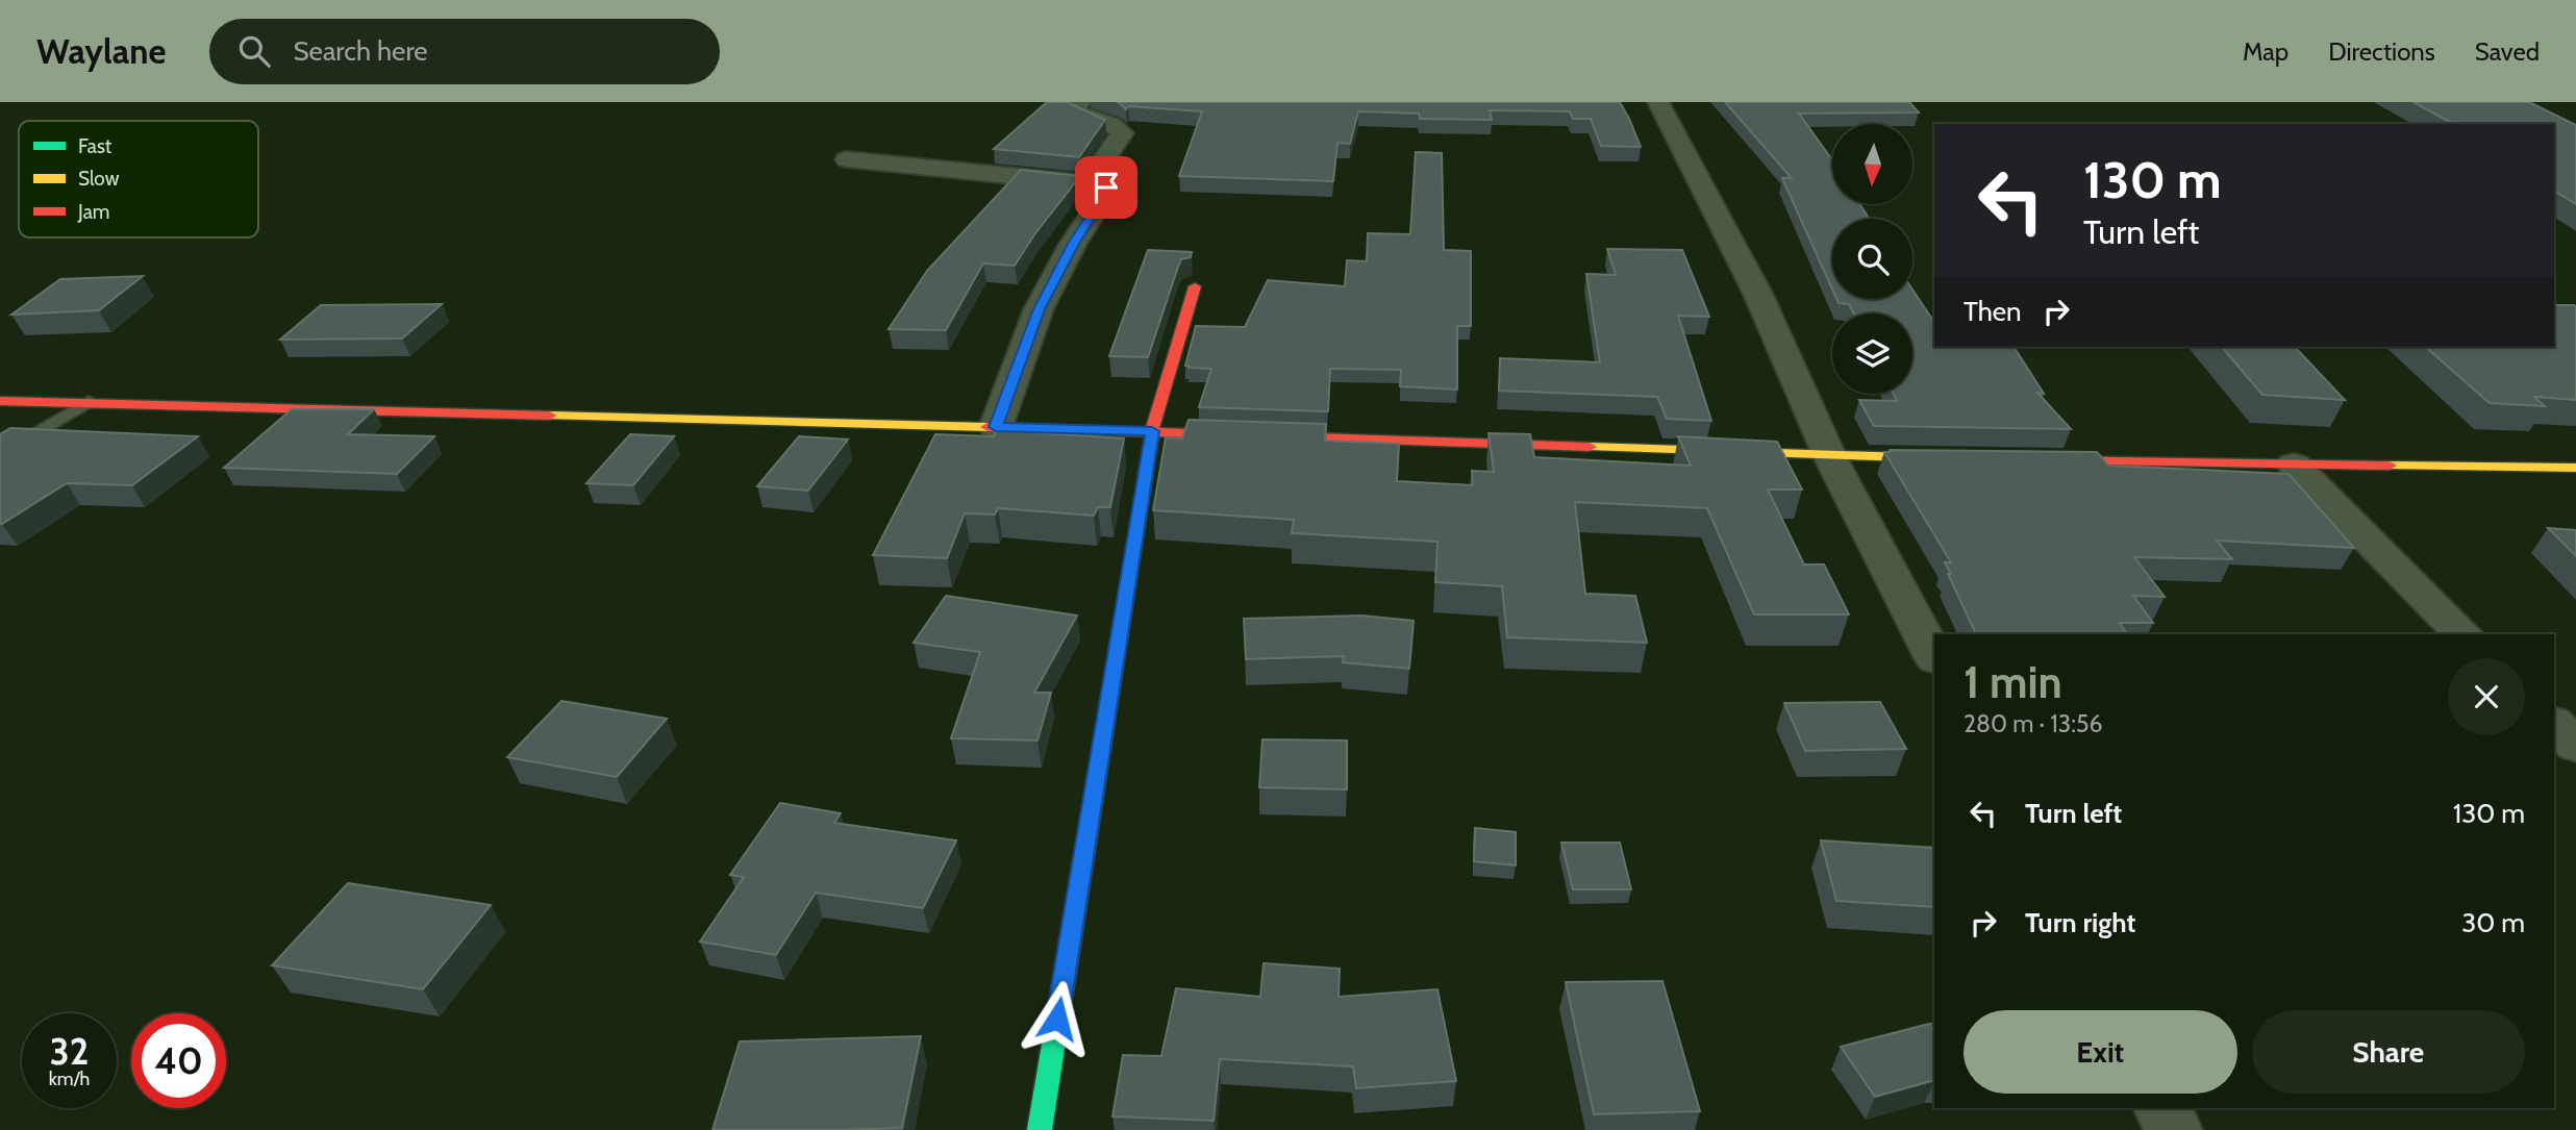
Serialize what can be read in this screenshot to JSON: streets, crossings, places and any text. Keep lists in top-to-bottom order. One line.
{"legend":["Fast","Slow","Jam"],"north":"bottom","page":{"header":"Waylane","search":"Search here","nav":["Map","Directions","Saved"],"turn":["130 m","Turn left"],"then":"Then","heading":["1 min","280 m · 13:56"],"list":[{"name":"Turn left","value":"130 m"},{"name":"Turn right","value":"30 m"}],"buttons":["Exit","Share"],"speed":"32 km/h","limit":"40"}}
